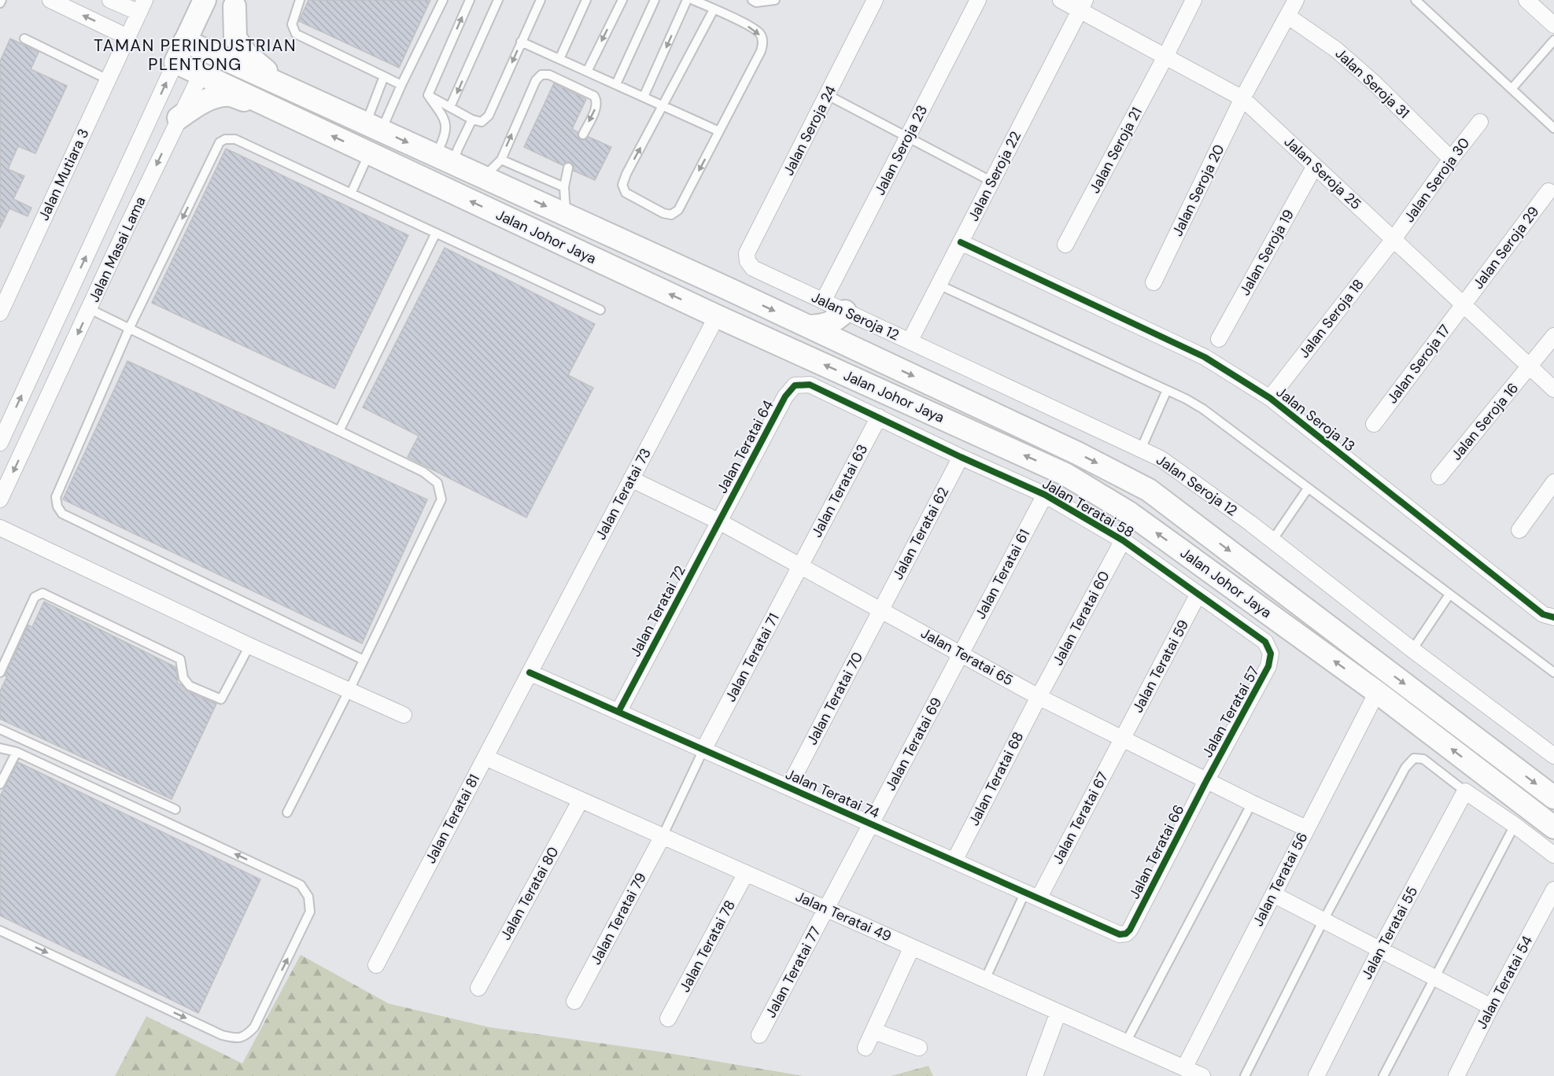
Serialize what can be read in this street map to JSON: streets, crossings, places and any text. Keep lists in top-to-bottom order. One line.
{"streets":{"main road":["Jalan Johor Jaya","Jalan Masai Lama"],"street":["Jalan Seroja 31","Jalan Seroja 24","Jalan Seroja 23","Jalan Seroja 21","Jalan Seroja 25","Jalan Mutiara 3","Jalan Seroja 22","Jalan Seroja 30","Jalan Seroja 20","Jalan Seroja 29","Jalan Seroja 19","Jalan Seroja 12","Jalan Seroja 18","Jalan Seroja 17","Jalan Seroja 13","Jalan Seroja 16","Jalan Teratai 64","Jalan Teratai 63","Jalan Teratai 73","Jalan Teratai 58","Jalan Teratai 62","Jalan Teratai 61","Jalan Teratai 72","Jalan Teratai 60","Jalan Teratai 65","Jalan Teratai 71","Jalan Teratai 59","Jalan Teratai 70","Jalan Teratai 57","Jalan Teratai 69","Jalan Teratai 68","Jalan Teratai 74","Jalan Teratai 67","Jalan Teratai 81","Jalan Teratai 66","Jalan Teratai 56","Jalan Teratai 80","Jalan Teratai 49","Jalan Teratai 79","Jalan Teratai 55","Jalan Teratai 78","Jalan Teratai 77","Jalan Teratai 54"]},"crossings":[["Jalan Seroja 31","Jalan Seroja 30"],["Jalan Seroja 31","Jalan Seroja 20"],["Jalan Seroja 24","Jalan Seroja 12"],["Jalan Seroja 23","Jalan Seroja 12"],["Jalan Seroja 21","Jalan Seroja 25"],["Jalan Seroja 25","Jalan Seroja 22"],["Jalan Seroja 25","Jalan Seroja 30"],["Jalan Seroja 25","Jalan Seroja 20"],["Jalan Seroja 25","Jalan Seroja 29"],["Jalan Seroja 25","Jalan Seroja 19"],["Jalan Seroja 25","Jalan Seroja 18"],["Jalan Seroja 25","Jalan Seroja 17"],["Jalan Seroja 25","Jalan Seroja 16"],["Jalan Seroja 22","Jalan Seroja 12"],["Jalan Seroja 22","Jalan Seroja 13"],["Jalan Seroja 30","Jalan Seroja 18"],["Jalan Johor Jaya","Jalan Masai Lama"],["Jalan Johor Jaya","Jalan Teratai 73"],["Jalan Johor Jaya","Jalan Teratai 56"],["Jalan Seroja 29","Jalan Seroja 17"],["Jalan Seroja 18","Jalan Seroja 13"],["Jalan Teratai 64","Jalan Teratai 58"],["Jalan Teratai 64","Jalan Teratai 72"],["Jalan Teratai 64","Jalan Teratai 65"],["Jalan Teratai 63","Jalan Teratai 58"],["Jalan Teratai 63","Jalan Teratai 65"],["Jalan Teratai 63","Jalan Teratai 71"],["Jalan Teratai 73","Jalan Teratai 65"],["Jalan Teratai 73","Jalan Teratai 74"],["Jalan Teratai 73","Jalan Teratai 81"],["Jalan Teratai 58","Jalan Teratai 62"],["Jalan Teratai 58","Jalan Teratai 61"],["Jalan Teratai 58","Jalan Teratai 60"],["Jalan Teratai 58","Jalan Teratai 59"],["Jalan Teratai 58","Jalan Teratai 57"],["Jalan Teratai 62","Jalan Teratai 65"],["Jalan Teratai 62","Jalan Teratai 70"],["Jalan Teratai 61","Jalan Teratai 65"],["Jalan Teratai 61","Jalan Teratai 69"],["Jalan Teratai 72","Jalan Teratai 65"],["Jalan Teratai 72","Jalan Teratai 74"],["Jalan Teratai 60","Jalan Teratai 65"],["Jalan Teratai 60","Jalan Teratai 68"],["Jalan Teratai 65","Jalan Teratai 71"],["Jalan Teratai 65","Jalan Teratai 59"],["Jalan Teratai 65","Jalan Teratai 70"],["Jalan Teratai 65","Jalan Teratai 57"],["Jalan Teratai 65","Jalan Teratai 69"],["Jalan Teratai 65","Jalan Teratai 68"],["Jalan Teratai 65","Jalan Teratai 67"],["Jalan Teratai 65","Jalan Teratai 66"],["Jalan Teratai 65","Jalan Teratai 56"],["Jalan Teratai 71","Jalan Teratai 74"],["Jalan Teratai 59","Jalan Teratai 67"],["Jalan Teratai 70","Jalan Teratai 74"],["Jalan Teratai 57","Jalan Teratai 66"],["Jalan Teratai 69","Jalan Teratai 74"],["Jalan Teratai 69","Jalan Teratai 49"],["Jalan Teratai 69","Jalan Teratai 77"],["Jalan Teratai 68","Jalan Teratai 74"],["Jalan Teratai 74","Jalan Teratai 67"],["Jalan Teratai 74","Jalan Teratai 81"],["Jalan Teratai 74","Jalan Teratai 66"],["Jalan Teratai 81","Jalan Teratai 49"],["Jalan Teratai 56","Jalan Teratai 49"],["Jalan Teratai 80","Jalan Teratai 49"],["Jalan Teratai 49","Jalan Teratai 79"],["Jalan Teratai 49","Jalan Teratai 78"],["Jalan Teratai 49","Jalan Teratai 77"]],"districts":["TAMAN PERINDUSTRIAN PLENTONG"]}
